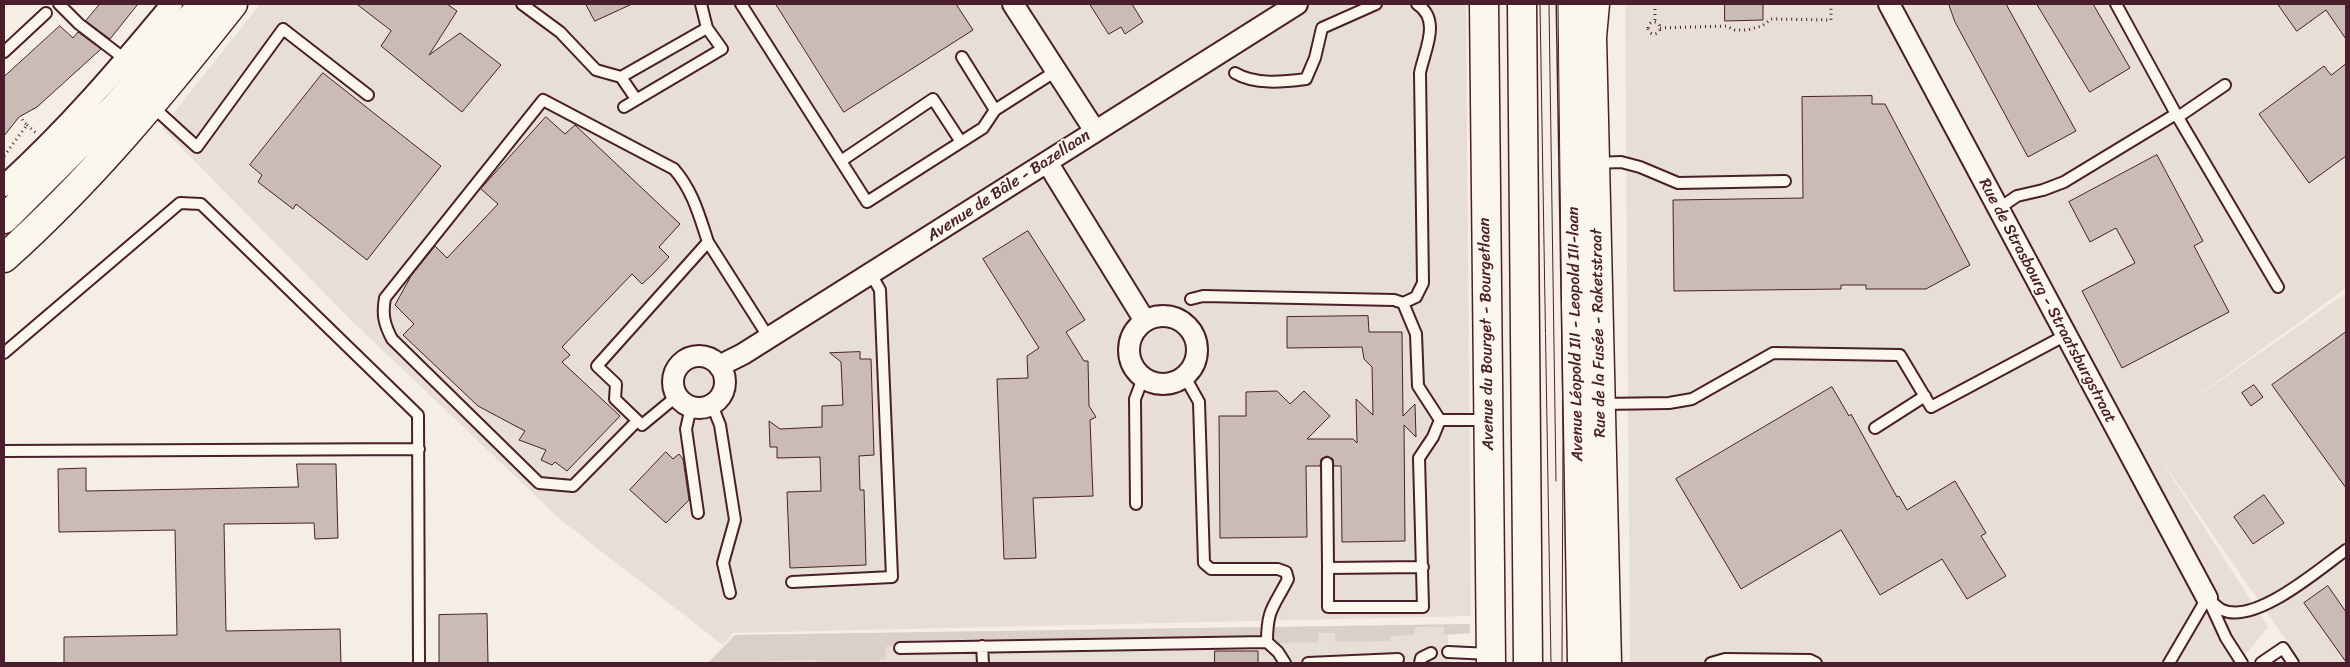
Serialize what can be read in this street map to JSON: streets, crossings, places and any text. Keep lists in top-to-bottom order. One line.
{"streets":{"main road":["Rue de la Fusée - Raketstraat","Avenue du Bourget - Bourgetlaan","Avenue Léopold III - Leopold III-laan"],"street":["Avenue de Bâle - Bazellaan","Rue de Strasbourg - Straatsburgstraat"]}}
